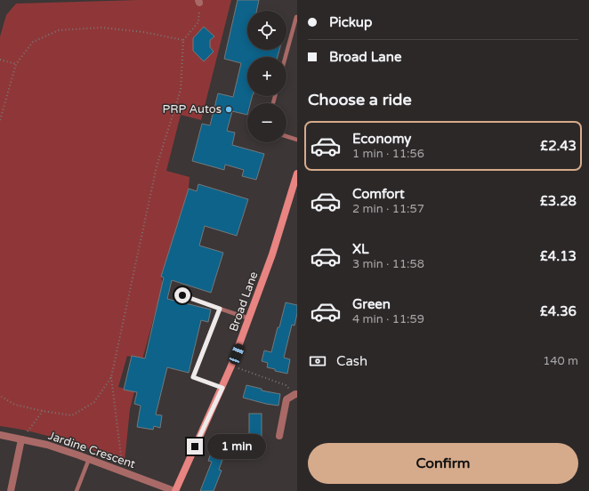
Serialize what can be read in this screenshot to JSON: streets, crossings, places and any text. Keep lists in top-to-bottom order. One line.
{"streets":{"street":["Broad Lane","Jardine Crescent"]},"crossings":[["Broad Lane","Jardine Crescent"]],"places":["PRP Autos"],"page":{"banner":["Pickup","Broad Lane"],"map_buttons":["+","−"],"heading":"Choose a ride","list":[{"name":"Economy","note":"1 min · 11:56","value":"£2.43"},{"name":"Comfort","note":"2 min · 11:57","value":"£3.28"},{"name":"XL","note":"3 min · 11:58","value":"£4.13"},{"name":"Green","note":"4 min · 11:59","value":"£4.36"}],"pay":["Cash","140 m"],"bubble":"1 min","buttons":"Confirm"}}
